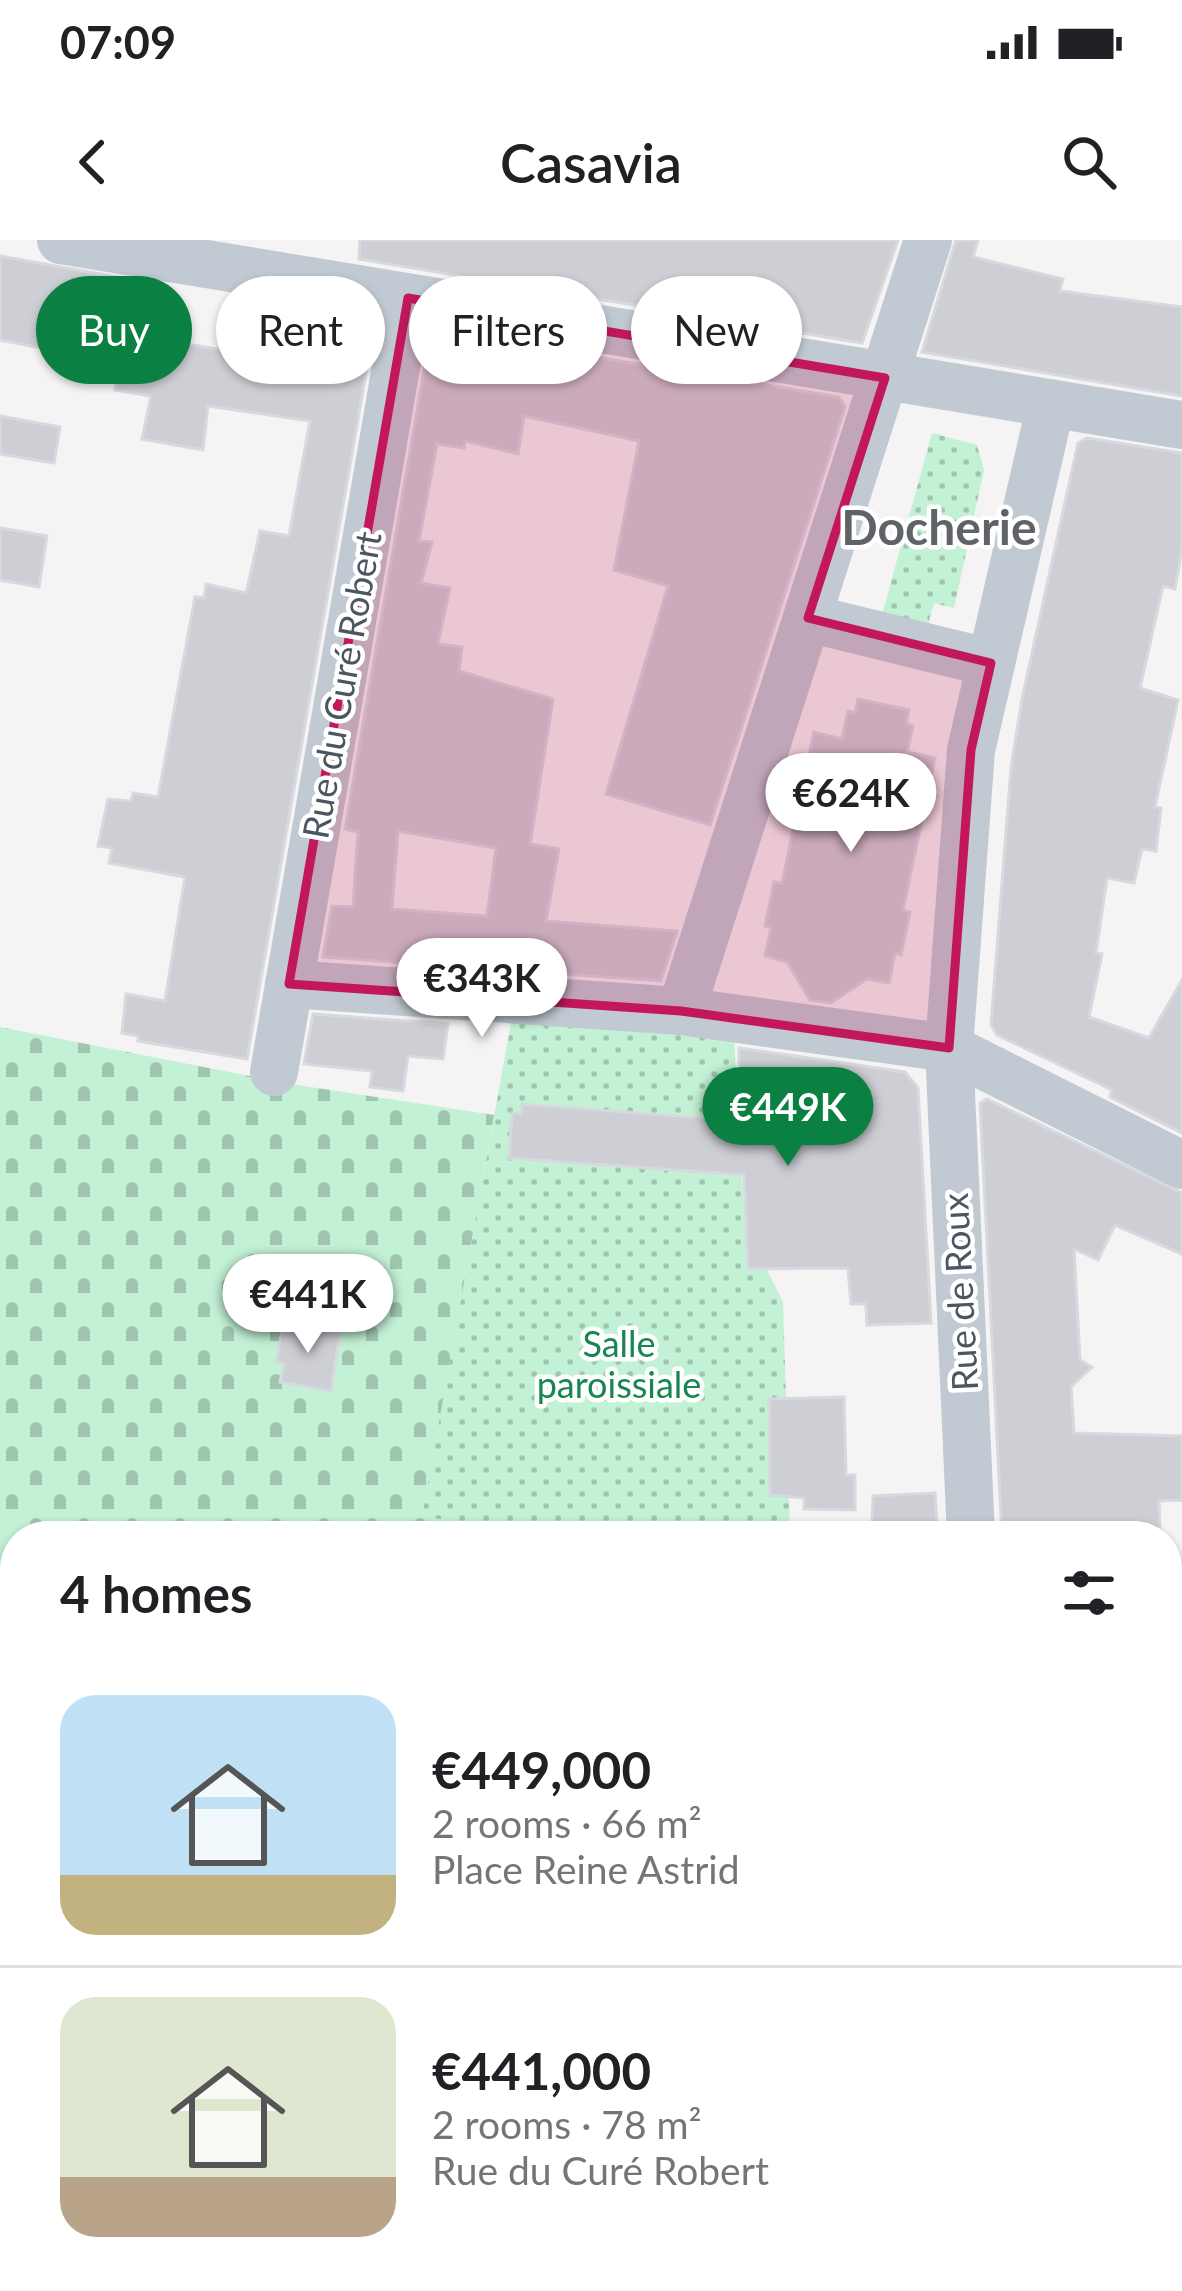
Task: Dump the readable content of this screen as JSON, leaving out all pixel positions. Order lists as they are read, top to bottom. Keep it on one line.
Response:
{"streets":{"street":["Rue du Curé Robert","Rue de Roux"]},"districts":["Docherie"],"parks":["Salle paroissiale"],"page":{"status":"07:09","header":"Casavia","chip":["Buy","Rent","Filters","New"],"price":["€624K","€343K","€449K","€441K"],"heading":"4 homes","list":[{"name":"€449,000","note":"2 rooms · 66 m² · Place Reine Astrid"},{"name":"€441,000","note":"2 rooms · 78 m² · Rue du Curé Robert"}]}}
